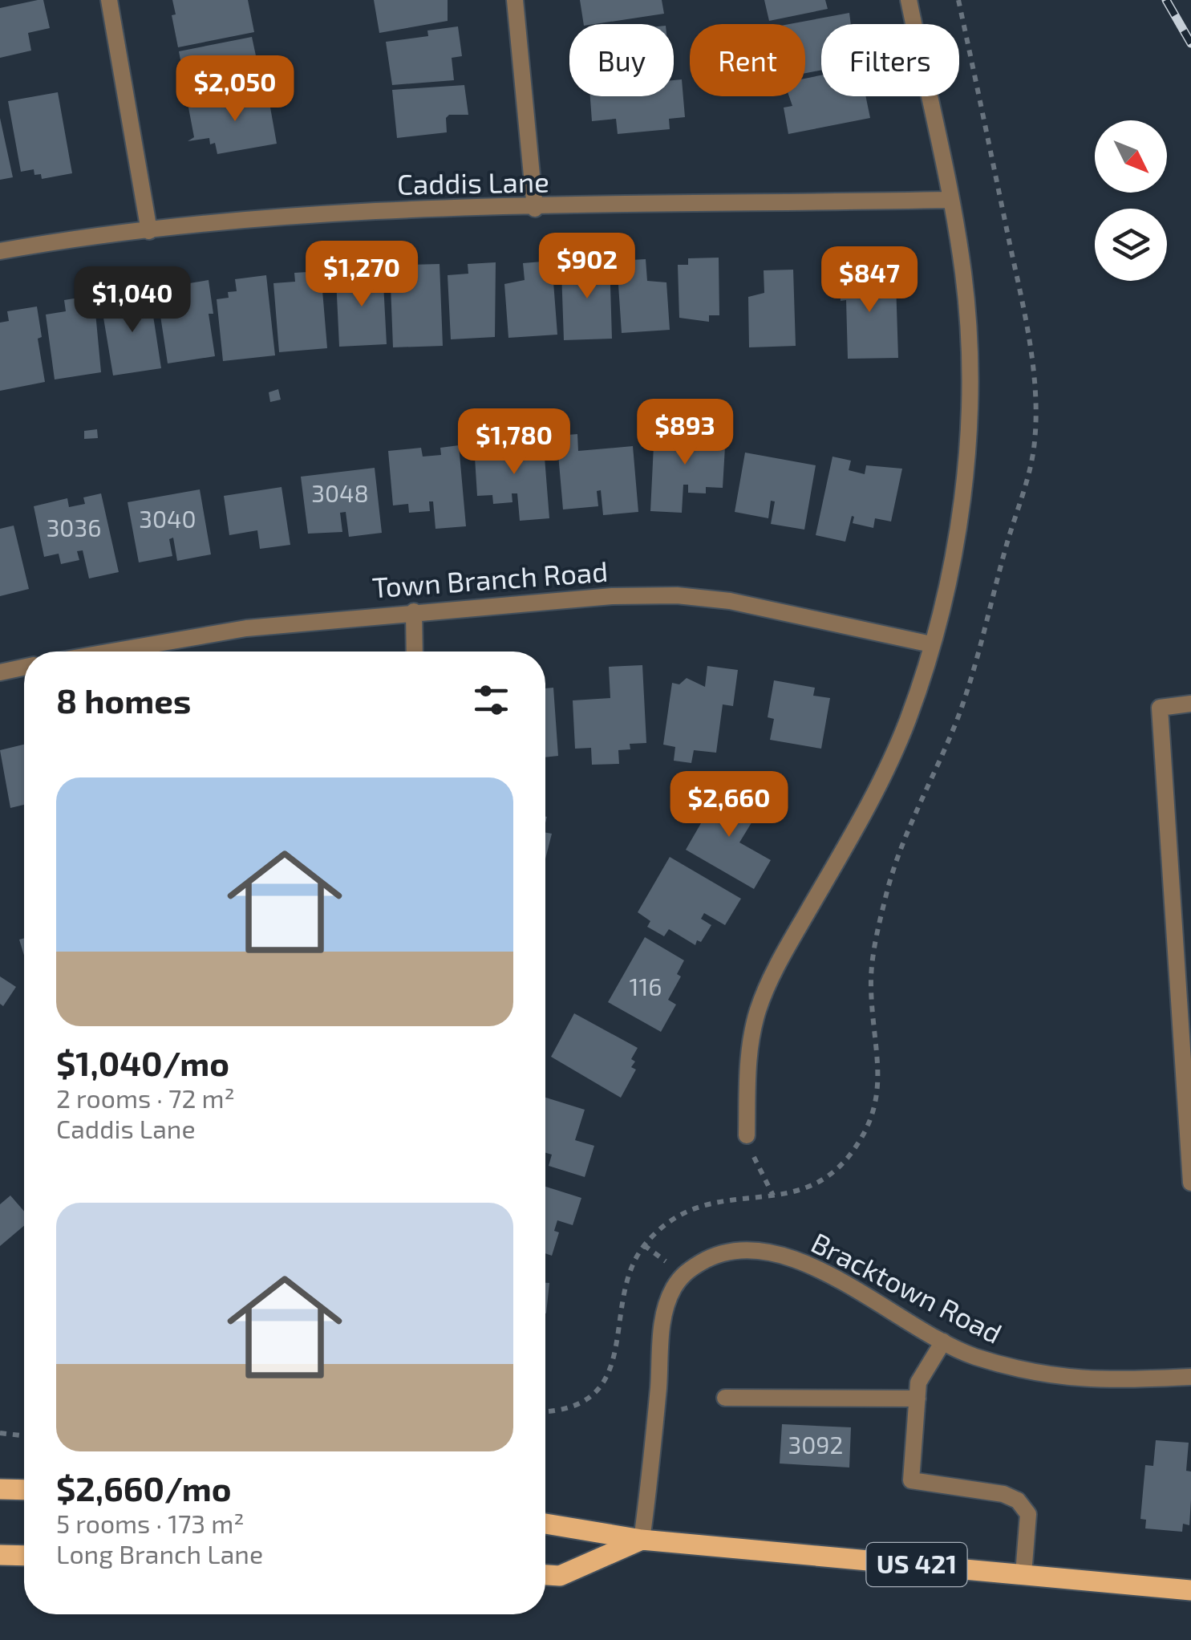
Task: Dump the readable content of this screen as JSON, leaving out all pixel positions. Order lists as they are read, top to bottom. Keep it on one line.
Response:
{"streets":{"main road":["US 421"],"street":["Caddis Lane","Town Branch Road","Bracktown Road"]},"crossings":[["Bracktown Road","US 421"]],"house_numbers":["3048","3040","3036","116","3092"],"north":"bottom right","page":{"chip":["Buy","Rent","Filters"],"price":["$2,050","$902","$1,270","$847","$1,040","$893","$1,780","$2,660"],"heading":"8 homes","list":[{"name":"$1,040/mo","note":"2 rooms · 72 m² · Caddis Lane"},{"name":"$2,660/mo","note":"5 rooms · 173 m² · Long Branch Lane"}]}}
